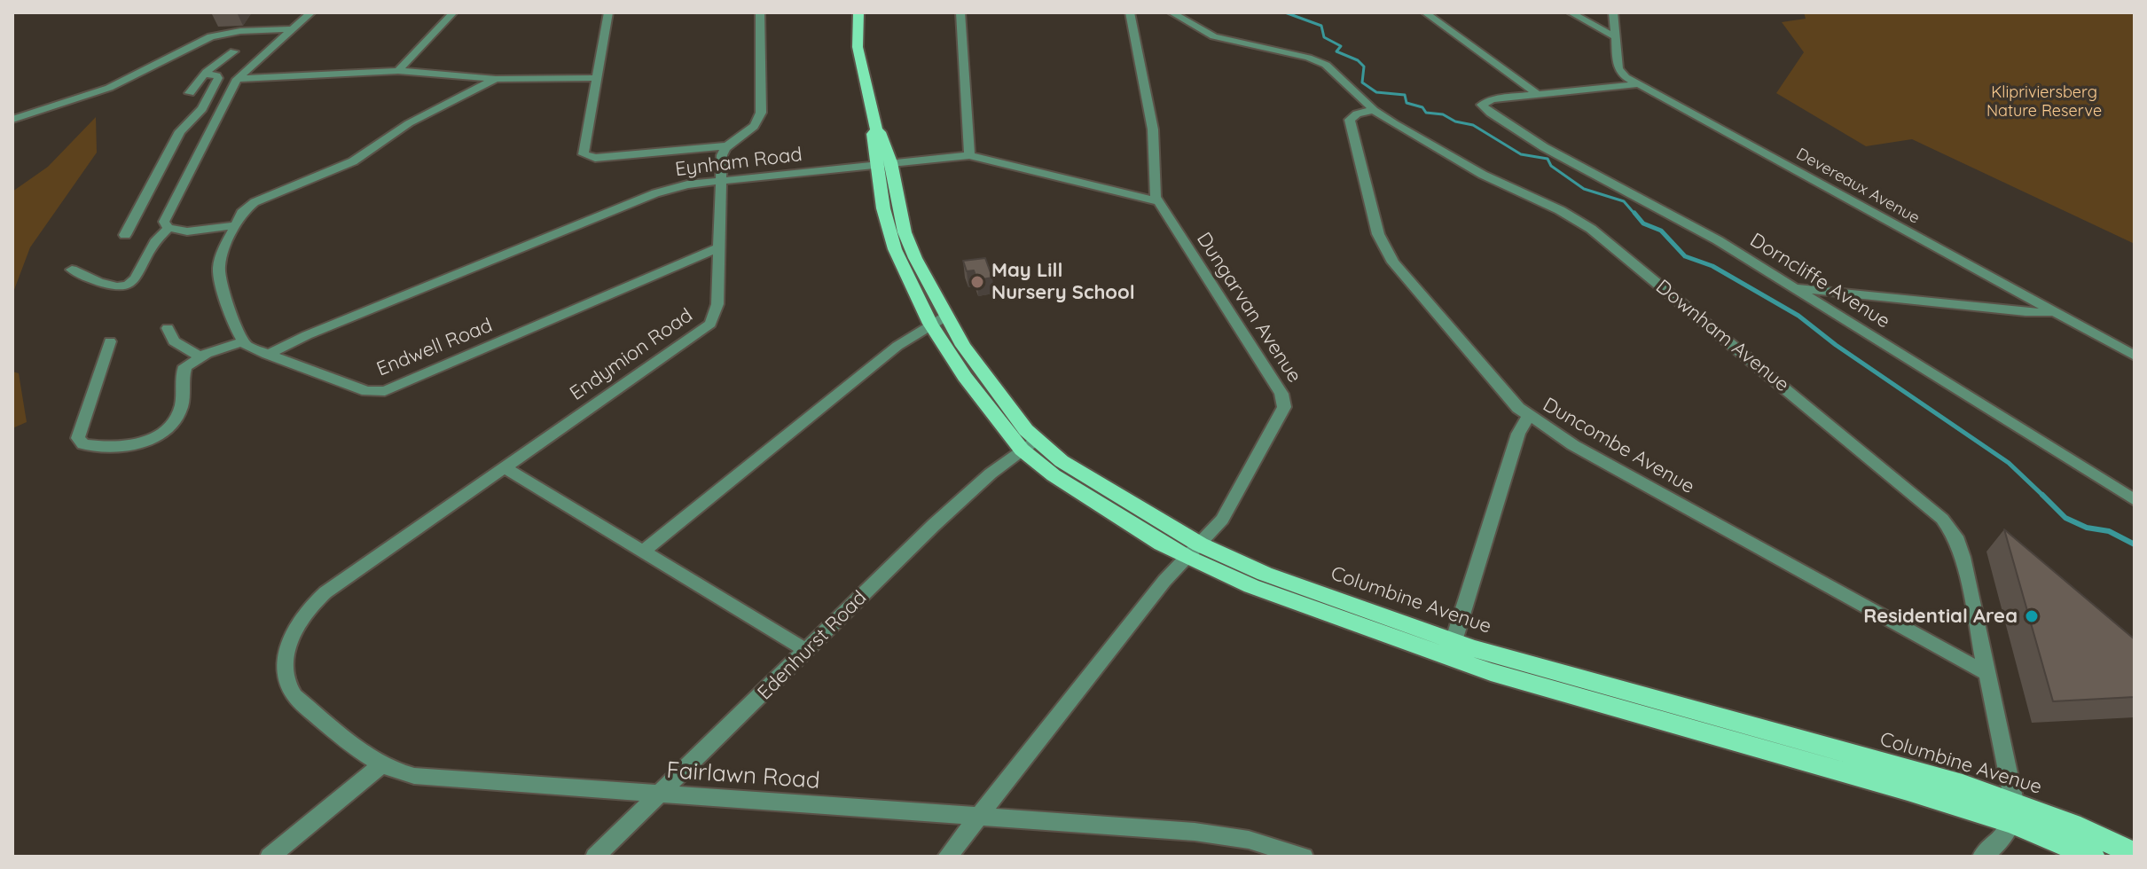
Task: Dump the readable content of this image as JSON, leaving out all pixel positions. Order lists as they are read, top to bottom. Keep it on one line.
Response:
{"streets":{"main road":["Columbine Avenue"],"street":["Eynham Road","Devereaux Avenue","Dorncliffe Avenue","Dungarvan Avenue","Downham Avenue","Endwell Road","Endymion Road","Duncombe Avenue","Edenhurst Road","Fairlawn Road"]},"crossings":[["Eynham Road","Dungarvan Avenue"],["Eynham Road","Endwell Road"],["Eynham Road","Endymion Road"],["Eynham Road","Columbine Avenue"],["Dungarvan Avenue","Columbine Avenue"],["Downham Avenue","Duncombe Avenue"],["Downham Avenue","Columbine Avenue"],["Endwell Road","Endymion Road"],["Endymion Road","Fairlawn Road"],["Columbine Avenue","Edenhurst Road"],["Edenhurst Road","Fairlawn Road"]],"parks":["Klipriviersberg Nature Reserve"],"places":["May Lill Nursery School","Residential Area"]}
